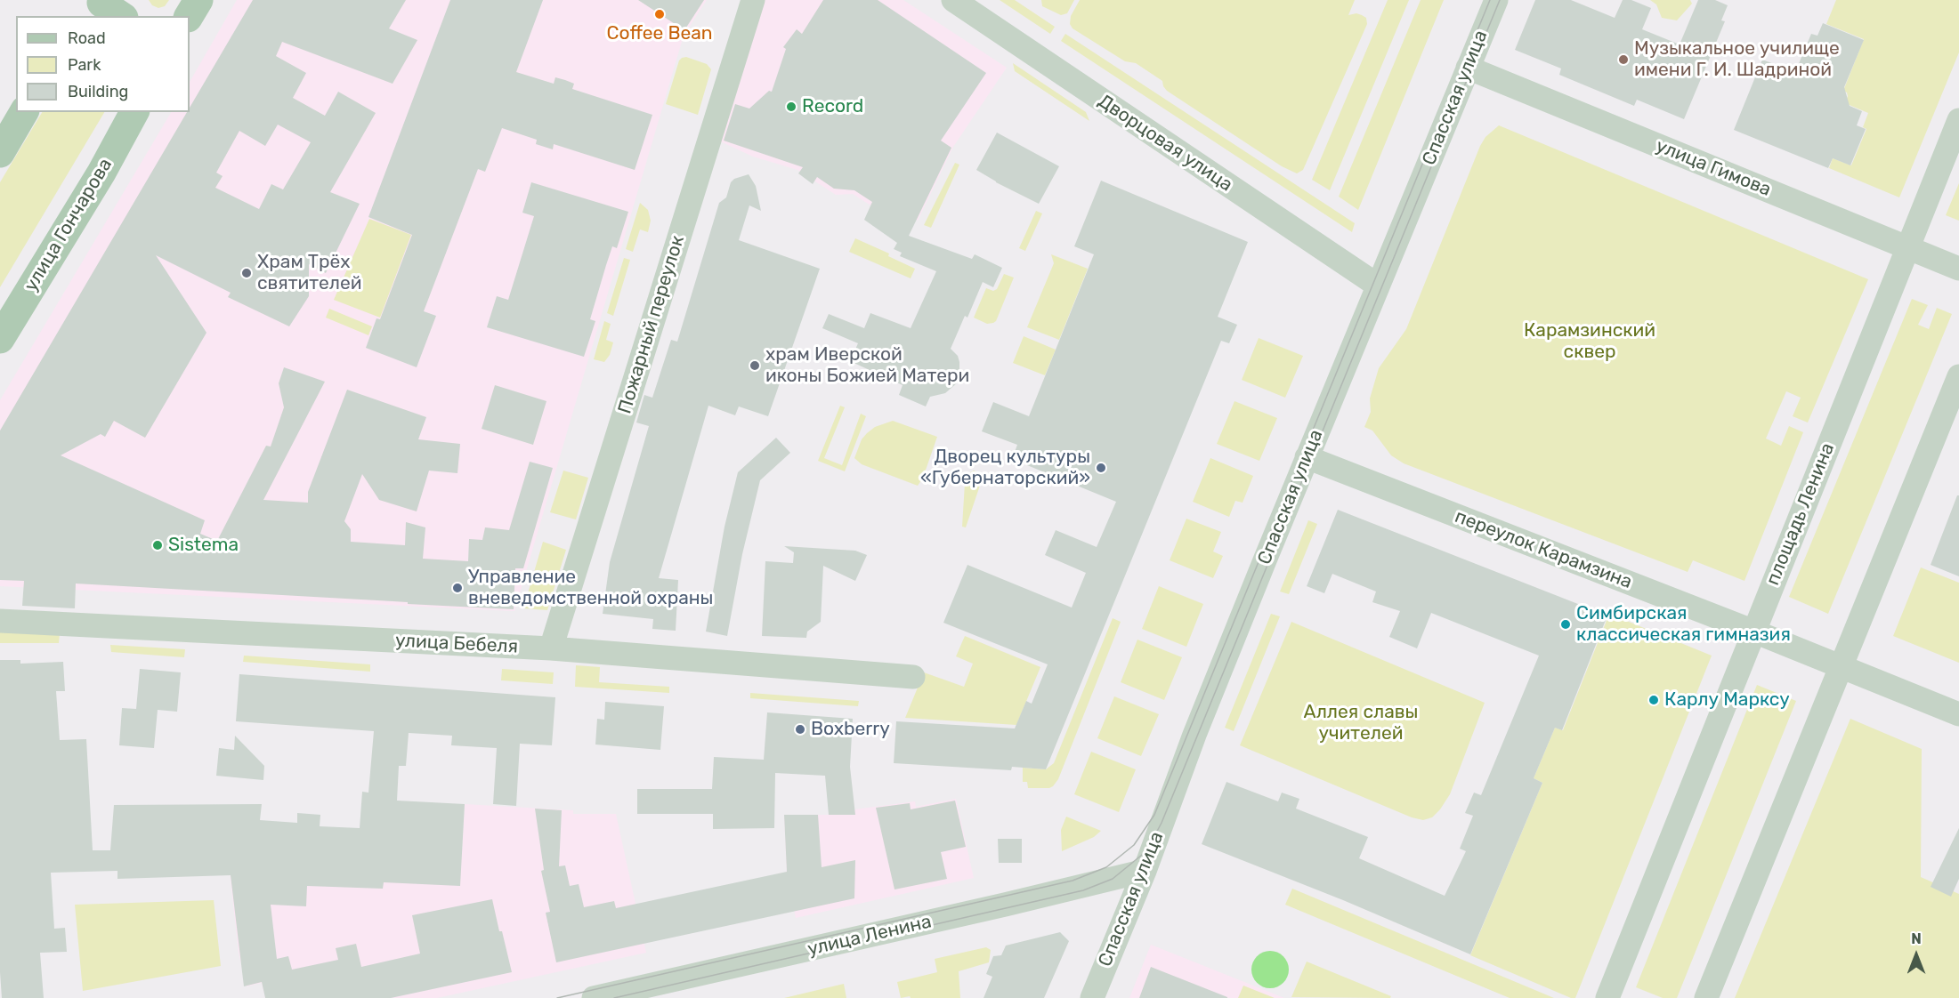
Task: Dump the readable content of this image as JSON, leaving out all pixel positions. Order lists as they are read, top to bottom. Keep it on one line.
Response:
{"streets":{"main road":["улица Гончарова"],"street":["Спасская улица","Дворцовая улица","улица Гимова","Пожарный переулок","площадь Ленина","переулок Карамзина","улица Бебеля","улица Ленина"]},"crossings":[["Спасская улица","Дворцовая улица"],["Спасская улица","улица Гимова"],["Спасская улица","переулок Карамзина"],["Спасская улица","улица Ленина"],["улица Гимова","площадь Ленина"],["Пожарный переулок","улица Бебеля"],["площадь Ленина","переулок Карамзина"]],"parks":["Карамзинский сквер","Аллея славы учителей"],"places":["Coffee Bean","Музыкальное училище имени Г. И. Шадриной","Record","Храм Трёх святителей","храм Иверской иконы Божией Матери","Дворец культуры «Губернаторский»","Sistema","Управление вневедомственной охраны","Симбирская классическая гимназия","Карлу Марксу","Boxberry"],"legend":["Road","Park","Building"],"north":"top"}
